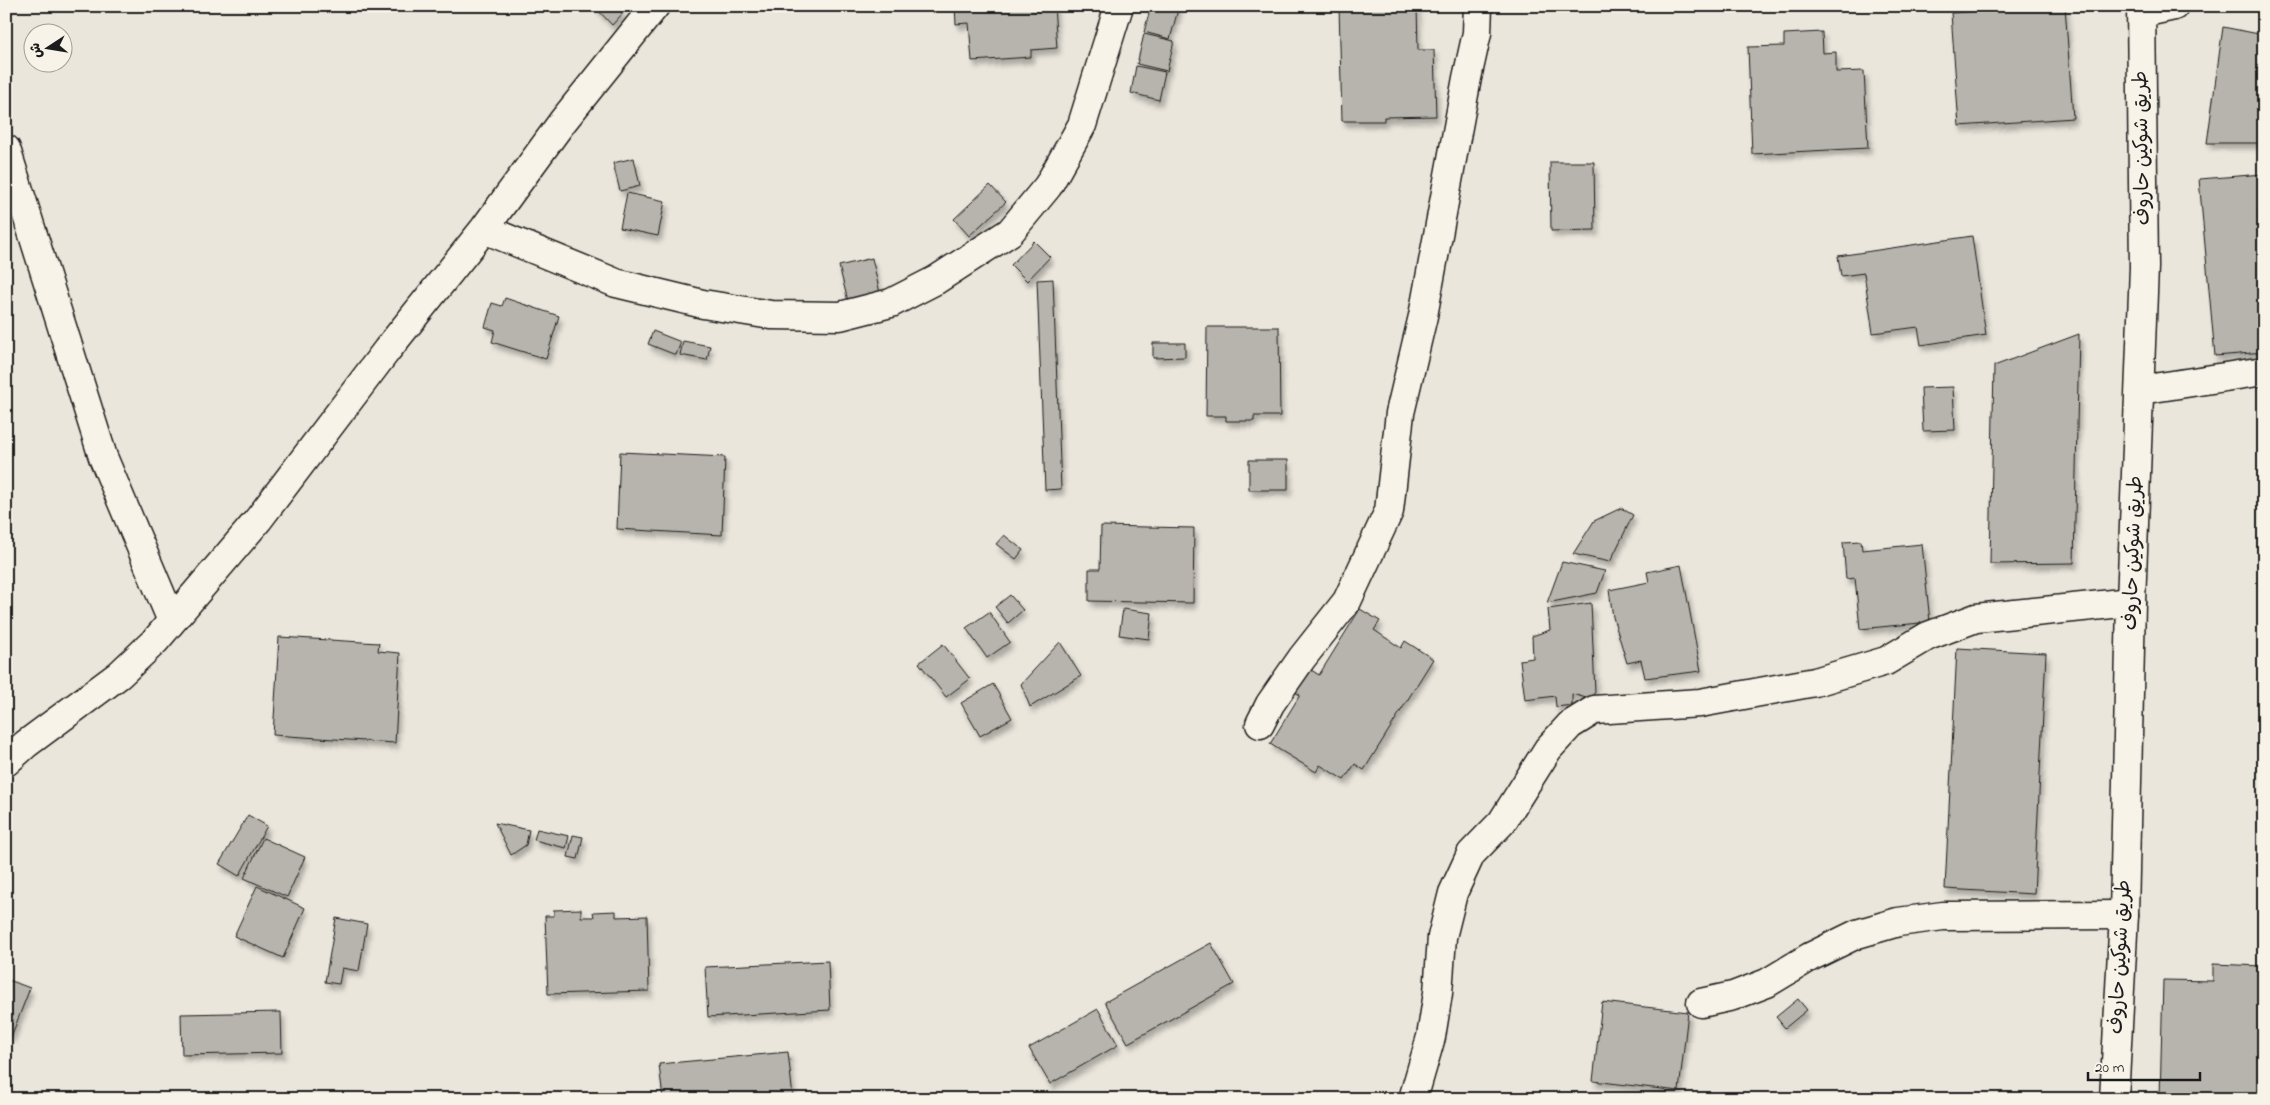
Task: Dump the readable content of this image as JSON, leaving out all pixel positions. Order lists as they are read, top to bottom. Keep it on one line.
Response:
{"streets":{"street":["طريق شوكين حاروف"]},"scale_bar":"20 m","north":"left"}
